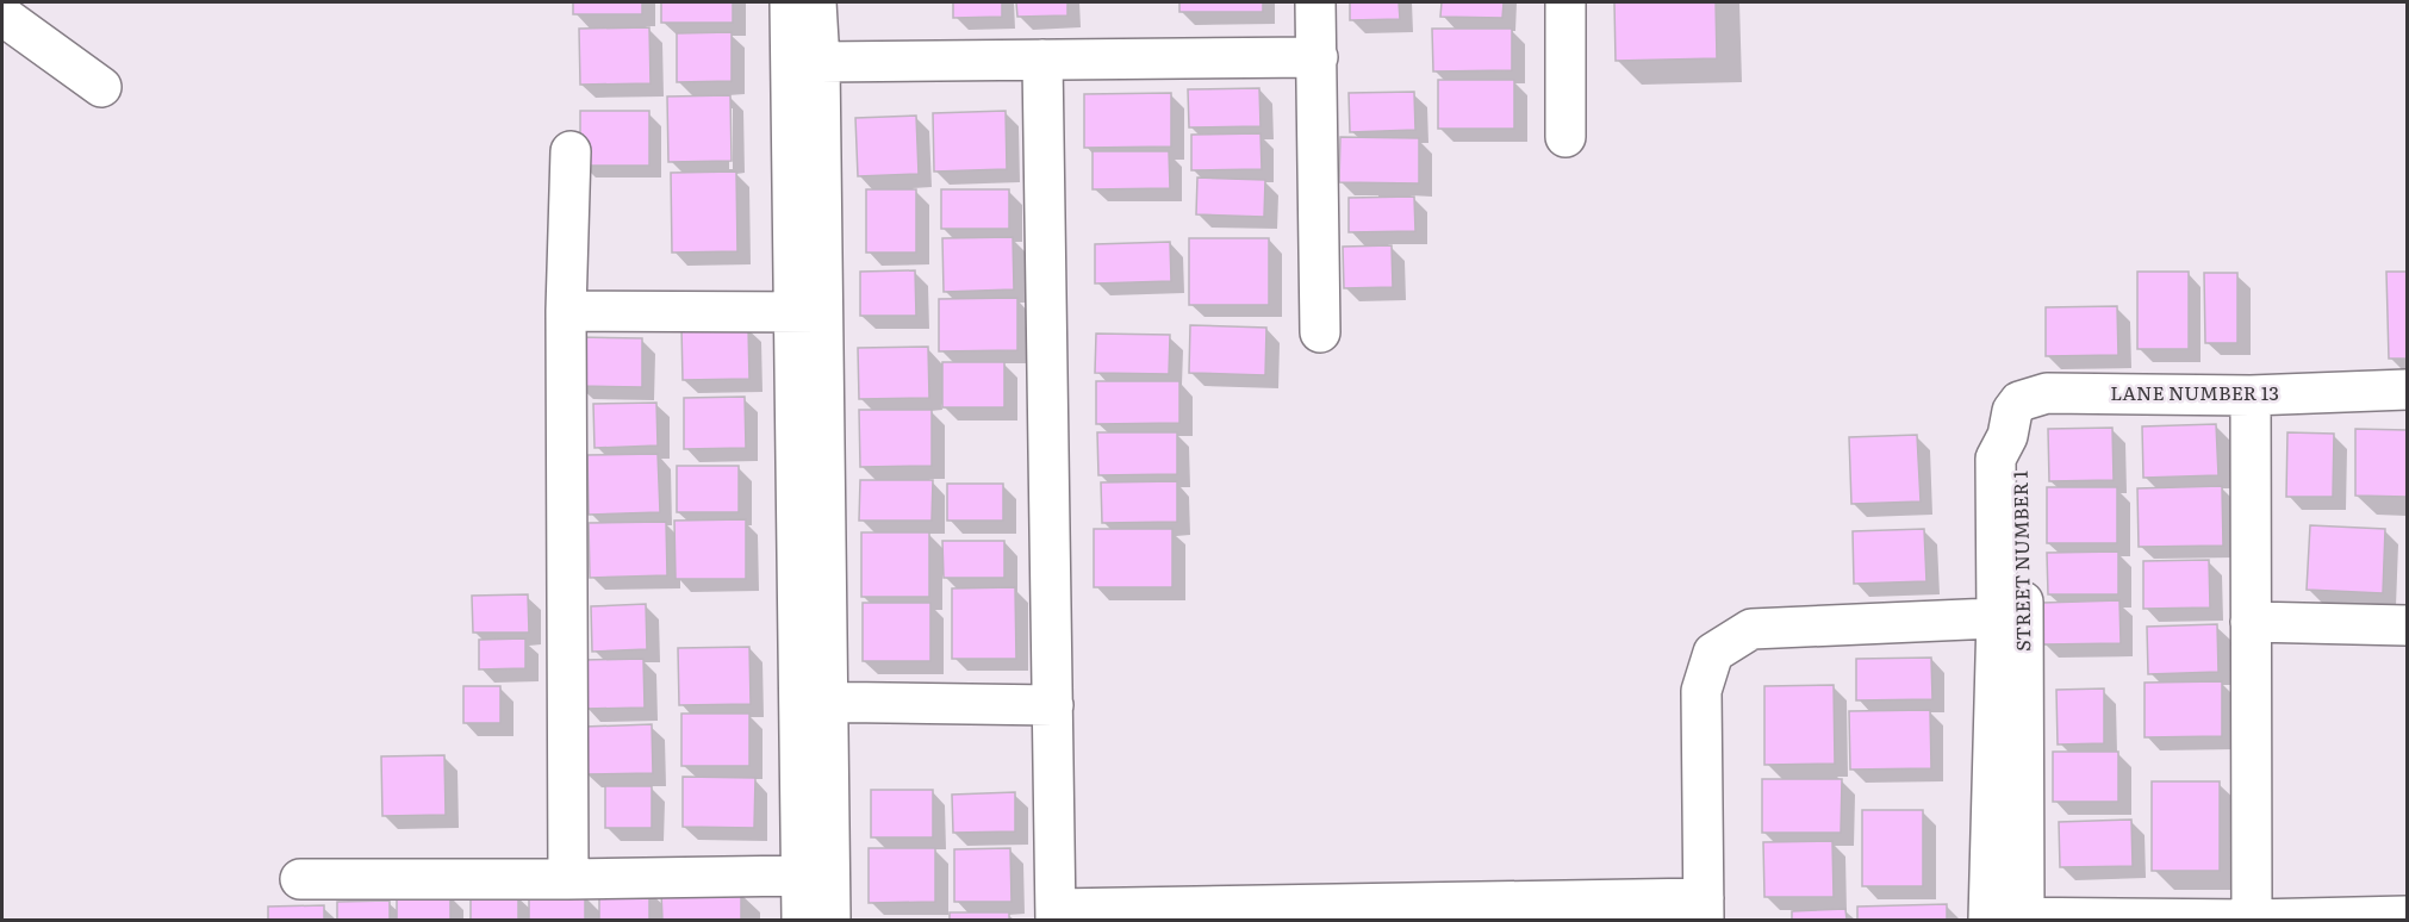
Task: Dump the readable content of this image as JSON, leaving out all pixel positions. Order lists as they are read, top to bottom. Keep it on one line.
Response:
{"streets":{"street":["LANE NUMBER 13","STREET NUMBER 1"]},"crossings":[["LANE NUMBER 13","STREET NUMBER 1"]]}
